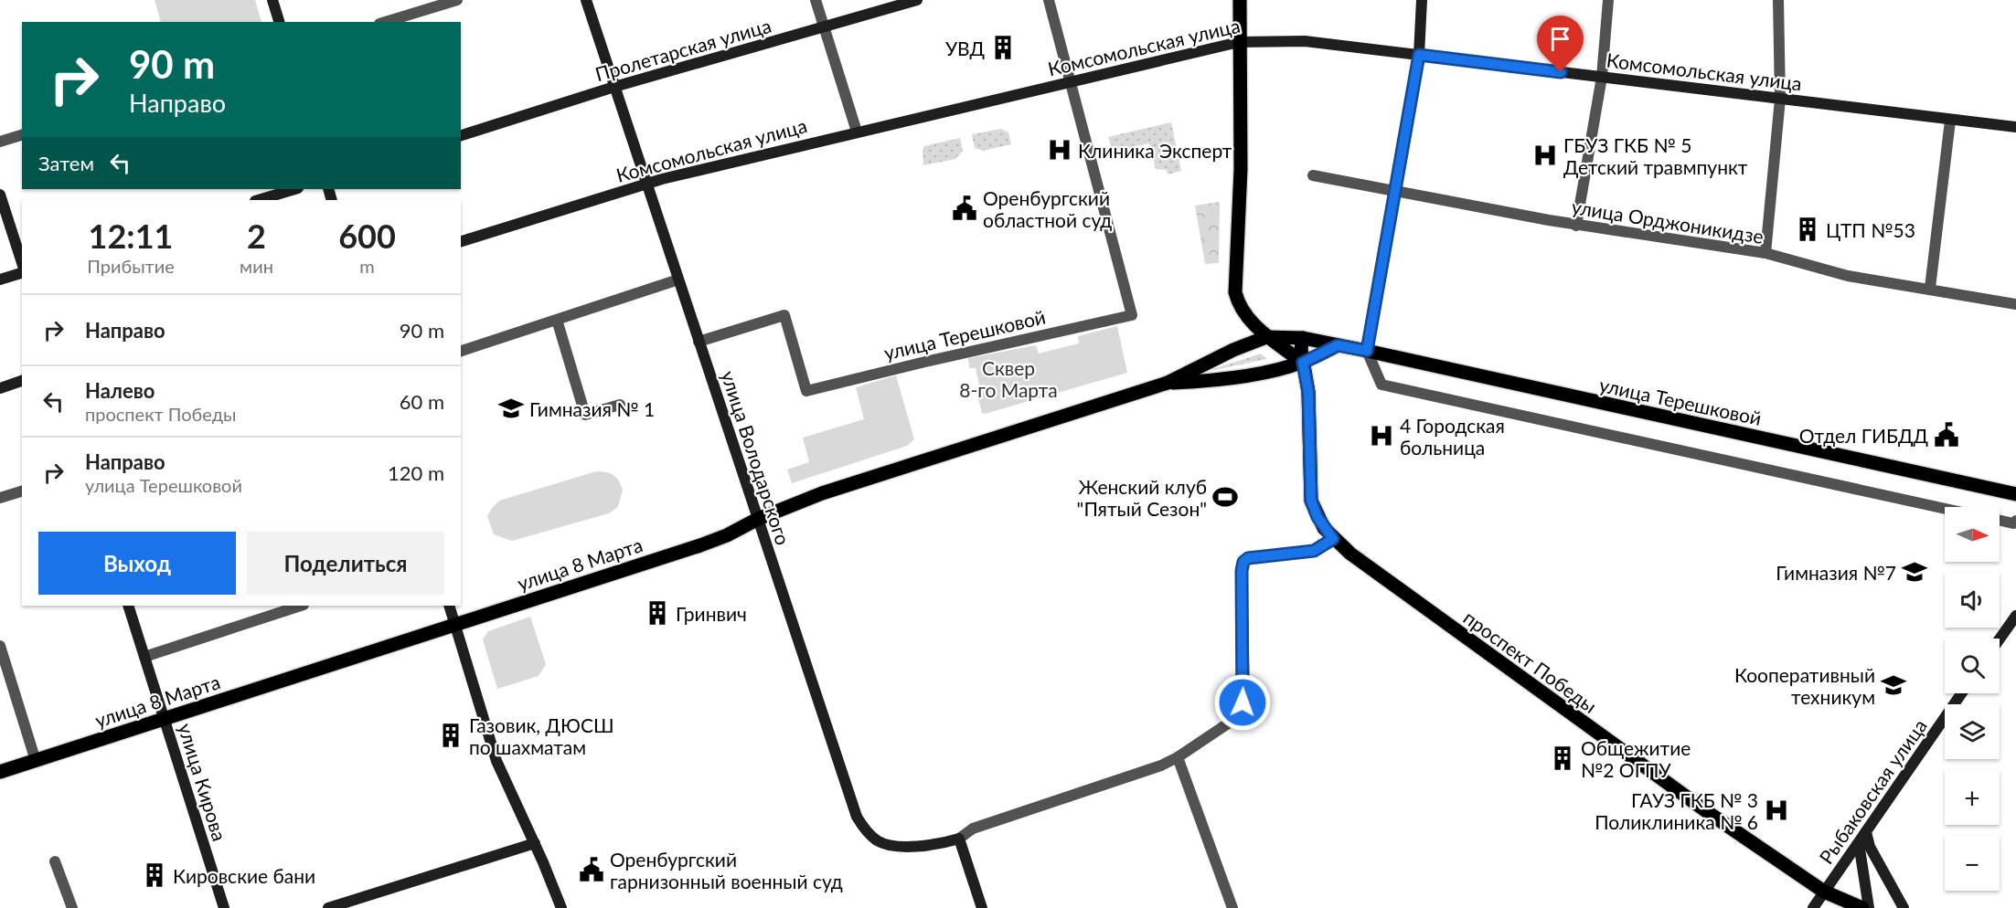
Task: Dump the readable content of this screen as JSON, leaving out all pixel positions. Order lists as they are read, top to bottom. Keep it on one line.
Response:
{"streets":{"main road":["Комсомольская улица","Пролетарская улица","улица Терешковой","улица Володарского","улица 8 Марта","проспект Победы","улица Кирова","Рыбаковская улица"],"street":["улица Орджоникидзе"]},"crossings":[["Комсомольская улица","улица Терешковой"],["Комсомольская улица","улица Володарского"],["Пролетарская улица","улица Володарского"],["улица Терешковой","улица Володарского"],["улица Терешковой","улица 8 Марта"],["улица Терешковой","проспект Победы"],["улица Володарского","улица 8 Марта"],["улица 8 Марта","проспект Победы"],["улица 8 Марта","улица Кирова"],["проспект Победы","Рыбаковская улица"]],"parks":["Сквер 8-го Марта"],"places":{"building":["УВД","ЦТП №53","Гринвич","Газовик, ДЮСШ по шахматам","Общежитие №2 ОГПУ","Кировские бани"],"hospital":["Клиника Эксперт","ГБУЗ ГКБ № 5 Детский травмпункт","4 Городская больница","ГАУЗ ГКБ № 3 Поликлиника № 6"],"public building":["Оренбургский областной суд","Отдел ГИБДД","Оренбургский гарнизонный военный суд"],"school or university":["Гимназия № 1","Гимназия №7","Кооперативный техникум"],"sports":["Женский клуб \"Пятый Сезон\""]},"north":"right","page":{"turn":["90 m","Направо"],"then":"Затем","eta":["12:11","Прибытие","2","мин","600","m"],"list":[{"name":"Направо","value":"90 m"},{"name":"Налево","note":"проспект Победы","value":"60 m"},{"name":"Направо","note":"улица Терешковой","value":"120 m"}],"map_buttons":["+","−"],"buttons":["Выход","Поделиться"]}}
